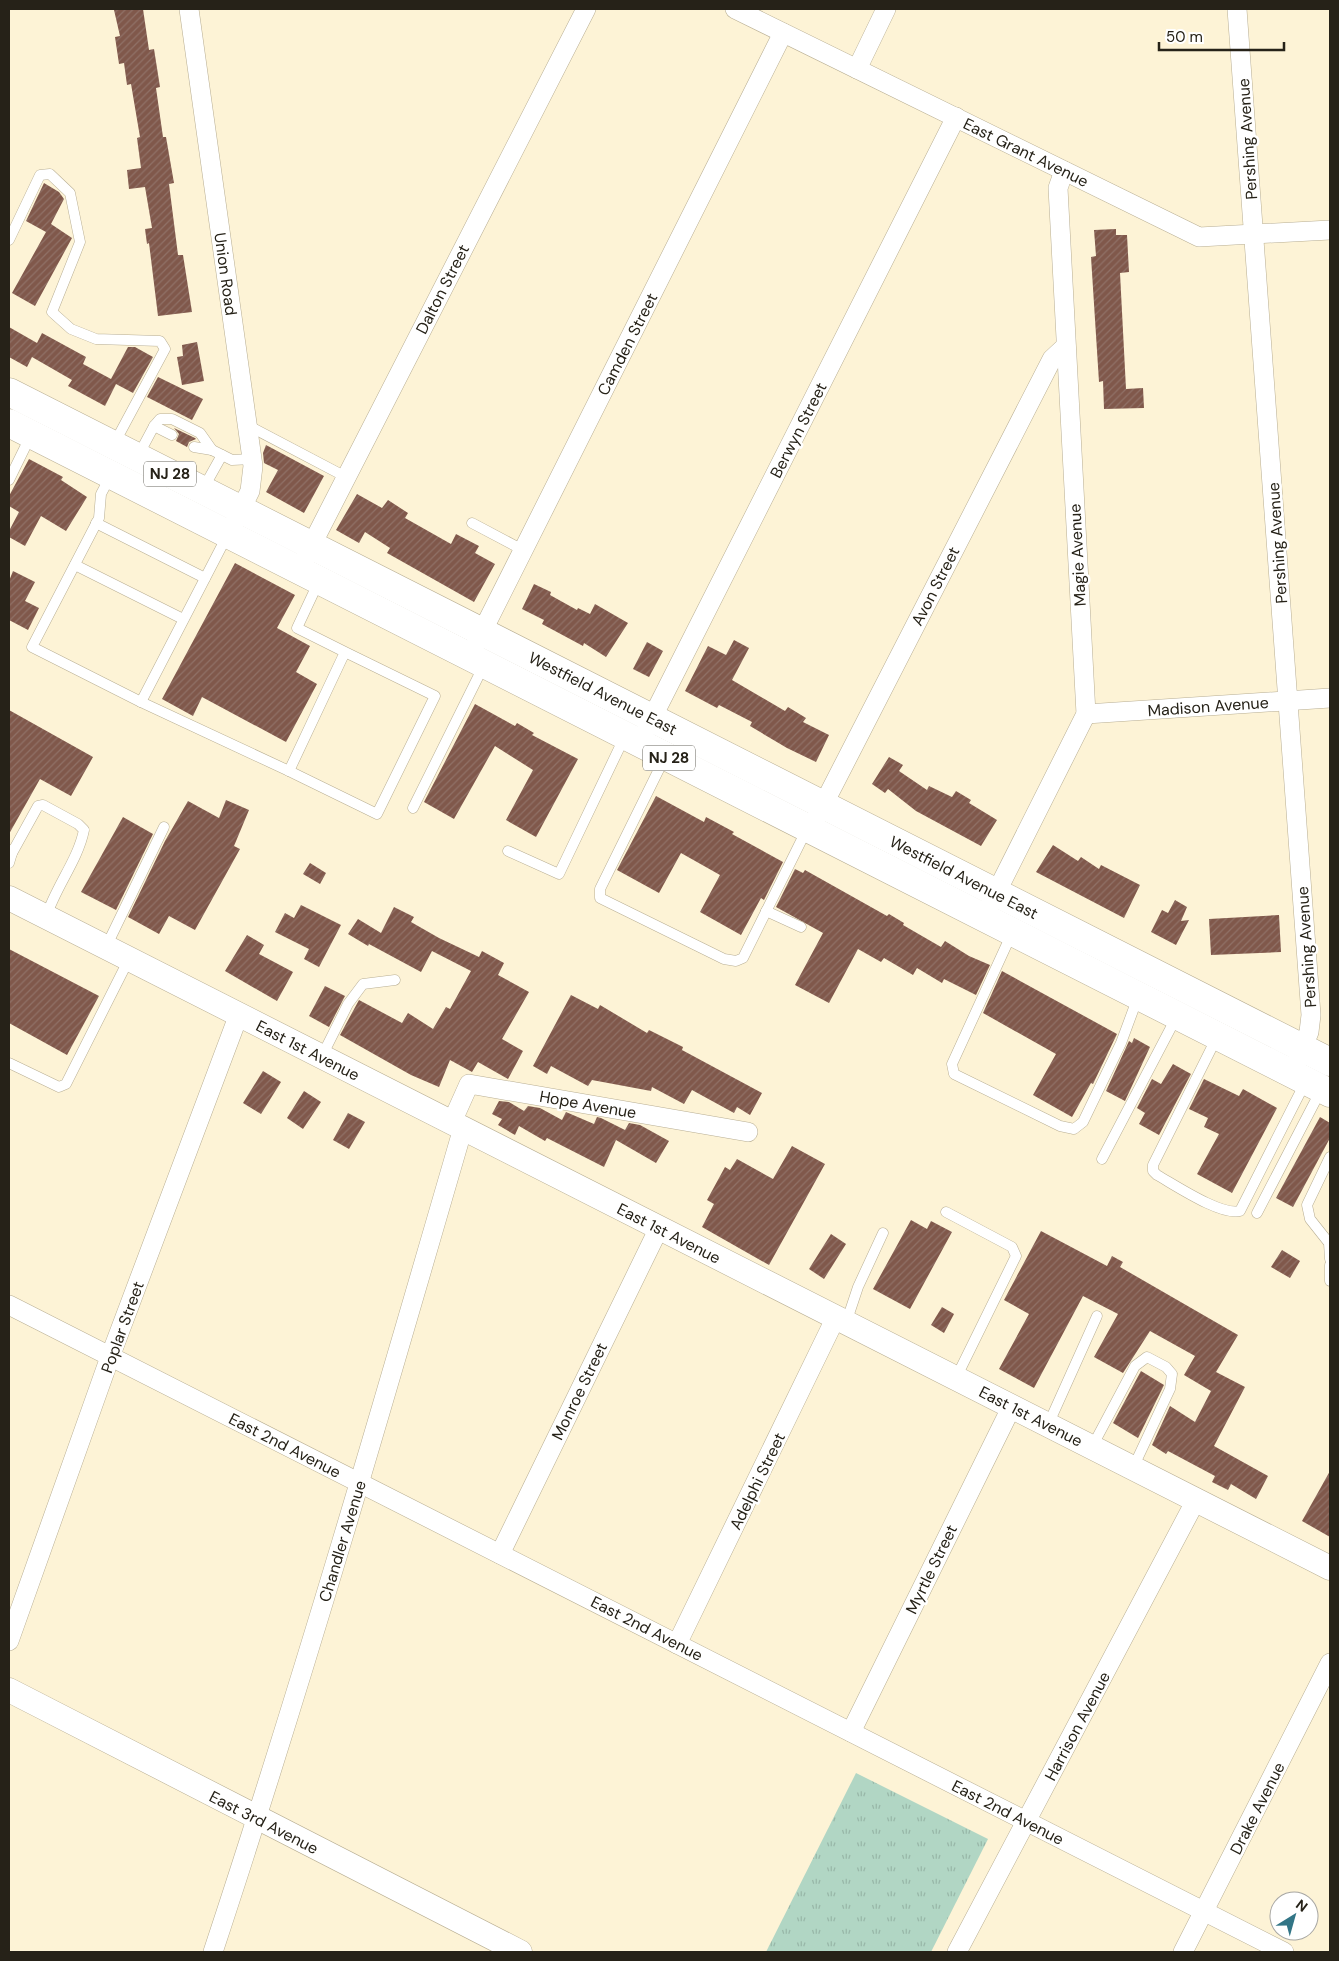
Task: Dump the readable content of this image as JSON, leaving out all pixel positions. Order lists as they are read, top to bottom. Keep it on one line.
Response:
{"streets":{"main road":["NJ 28","Westfield Avenue East"],"street":["Pershing Avenue","East Grant Avenue","Union Road","Dalton Street","Camden Street","Berwyn Street","Magie Avenue","Avon Street","Madison Avenue","East 1st Avenue","Hope Avenue","Poplar Street","Monroe Street","East 2nd Avenue","Adelphi Street","Chandler Avenue","Myrtle Street","Harrison Avenue","Drake Avenue","East 3rd Avenue"]},"crossings":[["Pershing Avenue","East Grant Avenue"],["Pershing Avenue","Westfield Avenue East"],["Pershing Avenue","Madison Avenue"],["East Grant Avenue","Camden Street"],["East Grant Avenue","Berwyn Street"],["East Grant Avenue","Magie Avenue"],["Union Road","Westfield Avenue East"],["Dalton Street","Westfield Avenue East"],["Camden Street","Westfield Avenue East"],["Berwyn Street","Westfield Avenue East"],["Magie Avenue","Avon Street"],["Magie Avenue","Westfield Avenue East"],["Magie Avenue","Madison Avenue"],["Avon Street","Westfield Avenue East"],["East 1st Avenue","Hope Avenue"],["East 1st Avenue","Poplar Street"],["East 1st Avenue","Monroe Street"],["East 1st Avenue","Adelphi Street"],["East 1st Avenue","Chandler Avenue"],["East 1st Avenue","Myrtle Street"],["East 1st Avenue","Harrison Avenue"],["Hope Avenue","Chandler Avenue"],["Poplar Street","East 2nd Avenue"],["Monroe Street","East 2nd Avenue"],["East 2nd Avenue","Adelphi Street"],["East 2nd Avenue","Chandler Avenue"],["East 2nd Avenue","Myrtle Street"],["East 2nd Avenue","Harrison Avenue"],["East 2nd Avenue","Drake Avenue"],["Chandler Avenue","East 3rd Avenue"]],"scale_bar":"50 m","north":"top right"}
